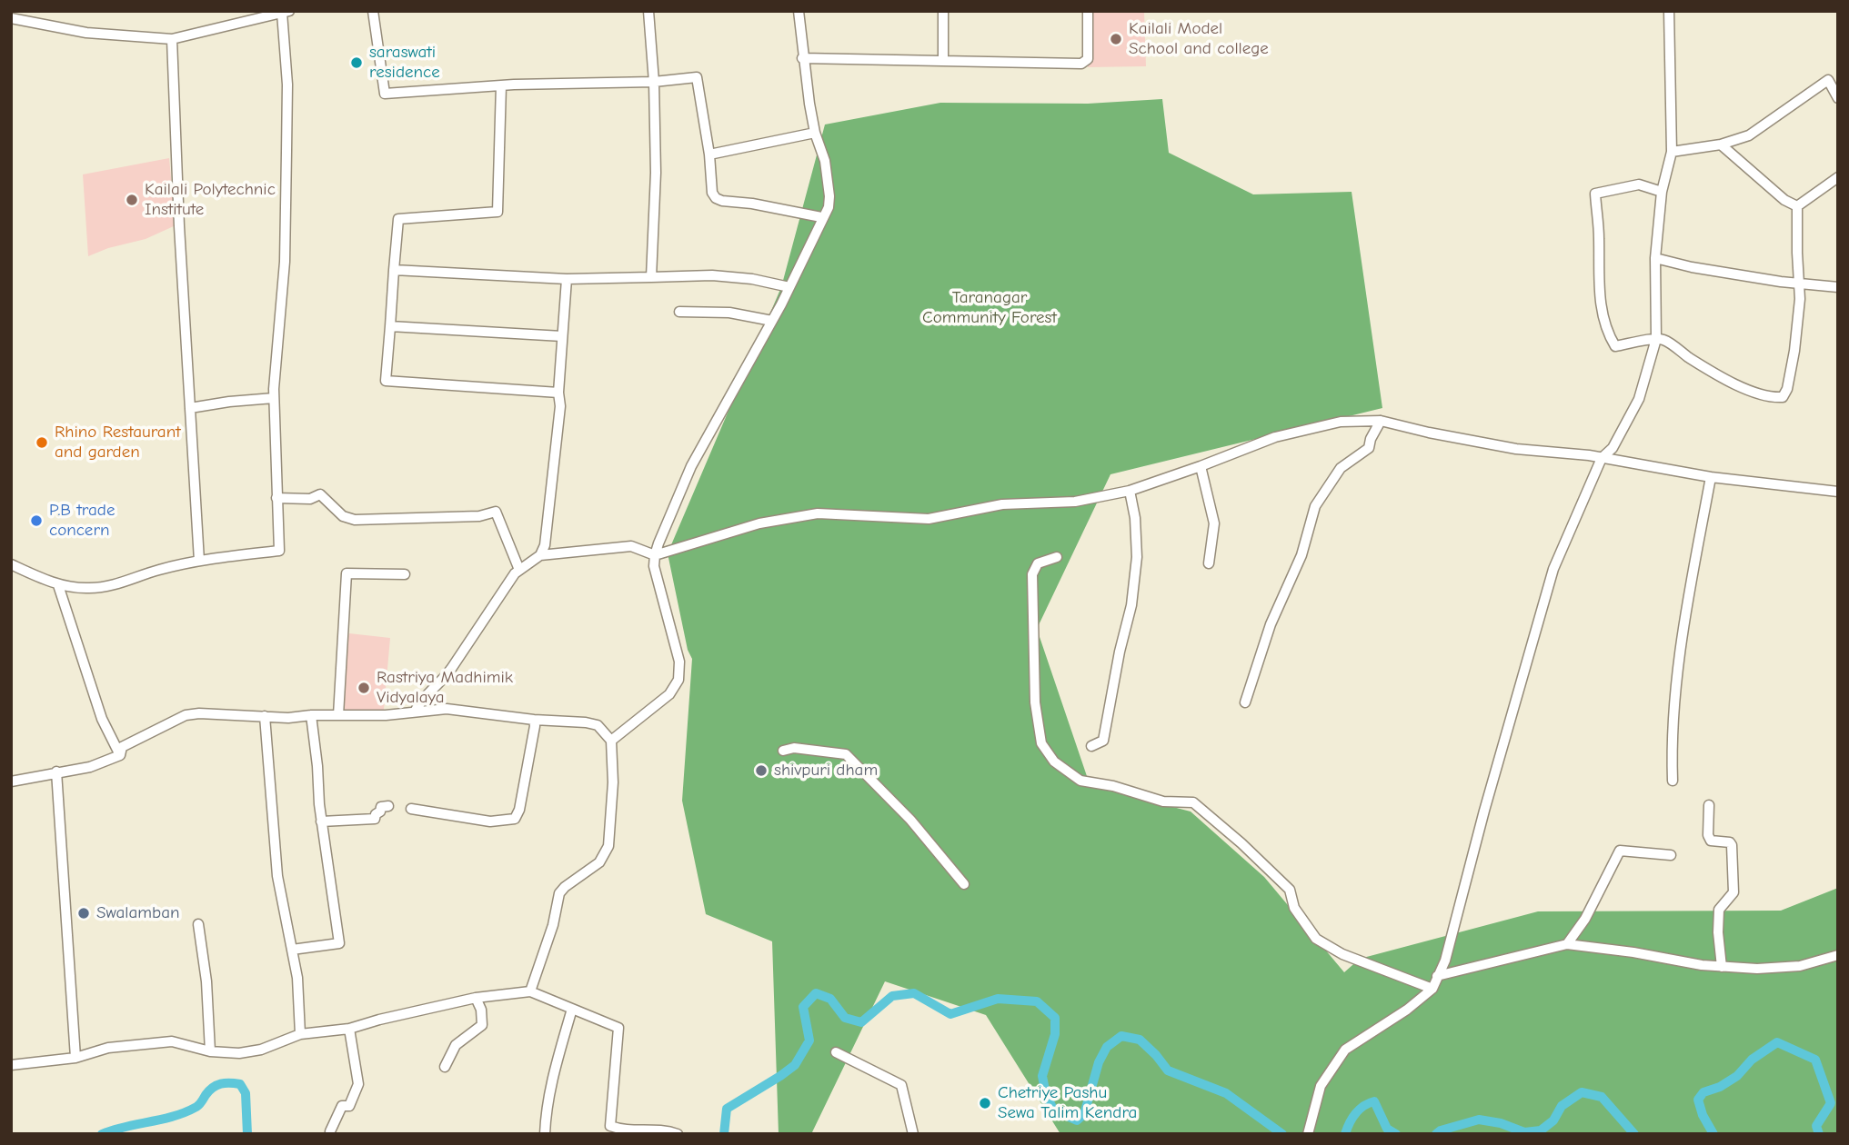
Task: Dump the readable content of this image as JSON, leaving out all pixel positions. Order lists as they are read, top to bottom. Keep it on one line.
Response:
{"parks":["Taranagar Community Forest"],"places":["Kailali Model School and college","saraswati residence","Kailali Polytechnic Institute","Rhino Restaurant and garden","P.B trade concern","Rastriya Madhimik Vidyalaya","shivpuri dham","Swalamban","Chetriye Pashu Sewa Talim Kendra"]}
